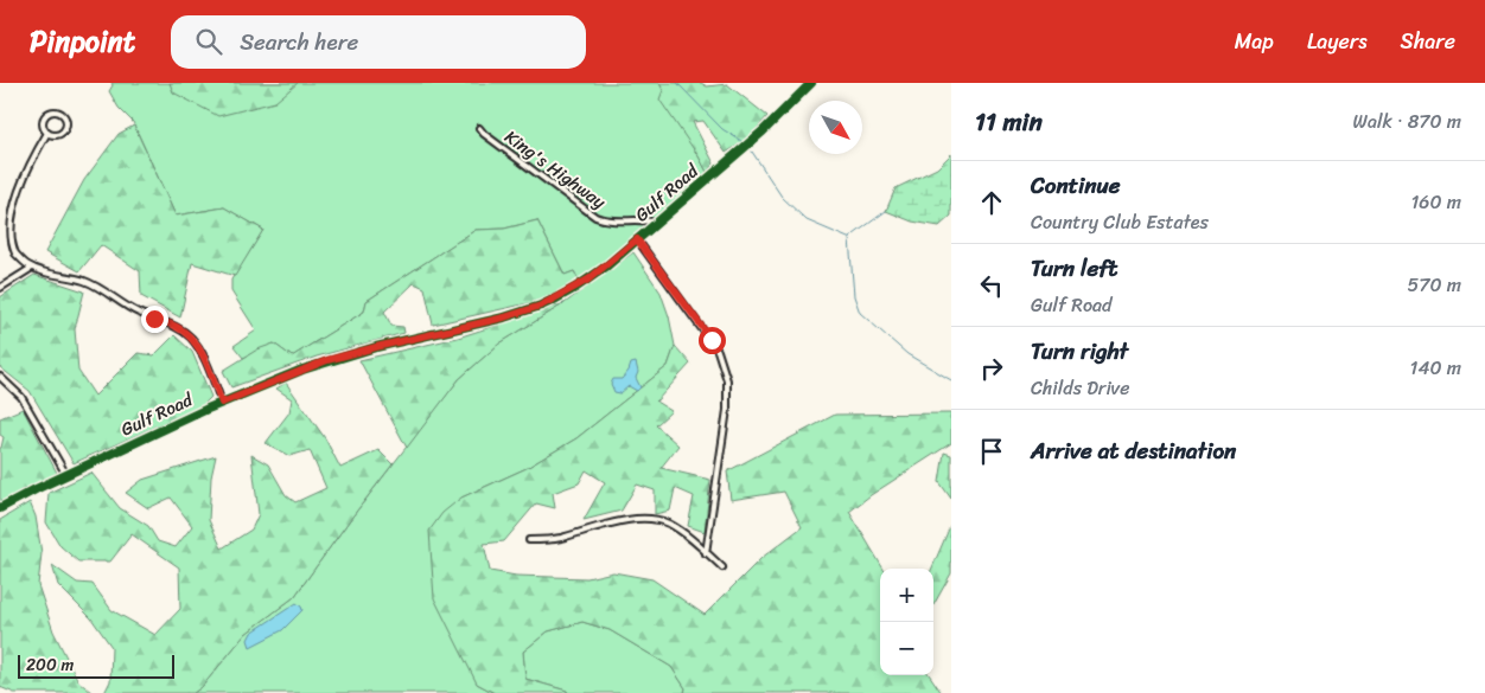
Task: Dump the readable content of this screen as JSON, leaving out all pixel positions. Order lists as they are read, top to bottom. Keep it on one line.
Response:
{"streets":{"street":["King's Highway","Gulf Road"]},"crossings":[["King's Highway","Gulf Road"]],"scale_bar":"200 m","north":"bottom right","page":{"header":"Pinpoint","search":"Search here","nav":["Map","Layers","Share"],"heading":["11 min","Walk · 870 m"],"list":[["Continue","Country Club Estates","160 m"],["Turn left","Gulf Road","570 m"],["Turn right","Childs Drive","140 m"],"Arrive at destination"],"map_buttons":["+","−"],"scale":"200 m"}}
